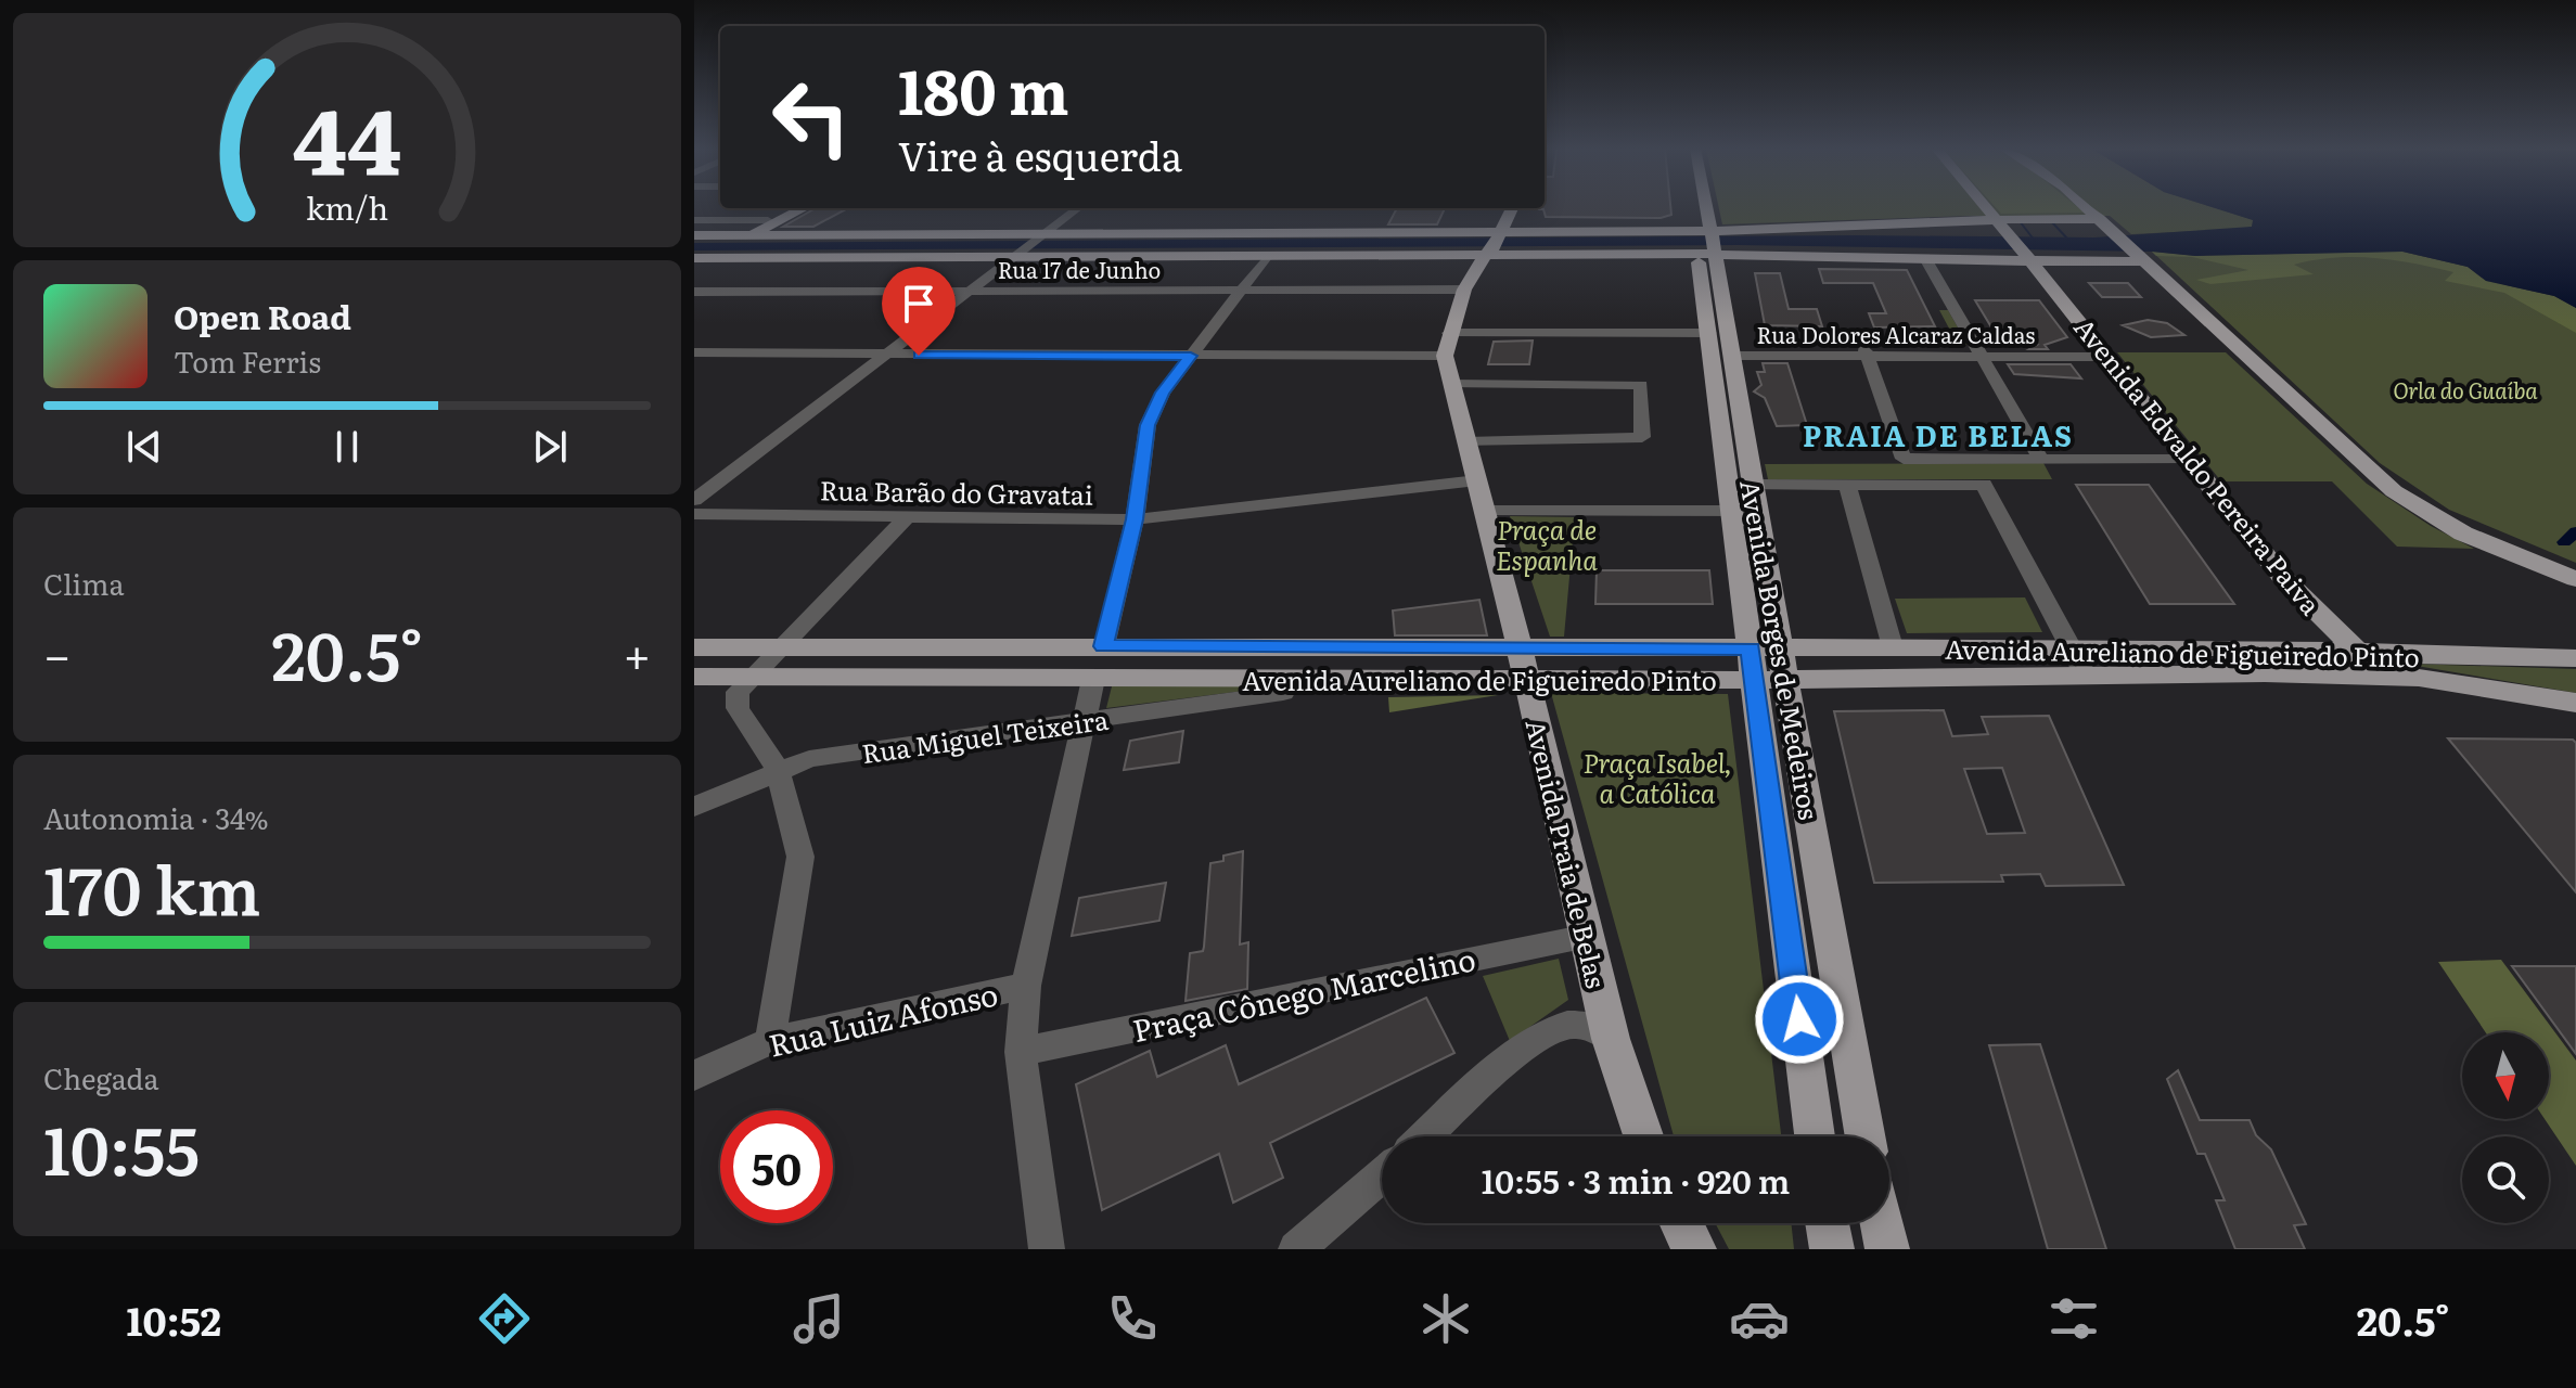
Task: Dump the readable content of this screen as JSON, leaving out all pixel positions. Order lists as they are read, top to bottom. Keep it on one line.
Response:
{"streets":{"main road":["Avenida Edvaldo Pereira Paiva","Avenida Borges de Medeiros","Avenida Aureliano de Figueiredo Pinto","Avenida Praia de Belas"],"street":["Rua 17 de Junho","Rua Dolores Alcaraz Caldas","Rua Barão do Gravatai","Rua Miguel Teixeira","Praça Cônego Marcelino","Rua Luiz Afonso"]},"crossings":[["Rua 17 de Junho","Avenida Praia de Belas"],["Rua Dolores Alcaraz Caldas","Avenida Edvaldo Pereira Paiva"],["Rua Dolores Alcaraz Caldas","Avenida Borges de Medeiros"],["Avenida Edvaldo Pereira Paiva","Avenida Aureliano de Figueiredo Pinto"],["Rua Barão do Gravatai","Avenida Praia de Belas"],["Avenida Borges de Medeiros","Avenida Aureliano de Figueiredo Pinto"],["Avenida Aureliano de Figueiredo Pinto","Avenida Praia de Belas"],["Avenida Praia de Belas","Praça Cônego Marcelino"]],"districts":["PRAIA DE BELAS"],"parks":["Orla do Guaíba","Praça de Espanha","Praça Isabel, a Católica"],"north":"bottom","page":{"turn":["180 m","Vire à esquerda"],"song":["Open Road","Tom Ferris"],"tile":["Clima",["Autonomia · 34%","170 km"],["Chegada","10:55"]],"heat":["−","20.5°","+"],"limit":"50","trip":"10:55 · 3 min · 920 m","tabs":["10:52","20.5°"],"gauge":["44","km/h"]}}
